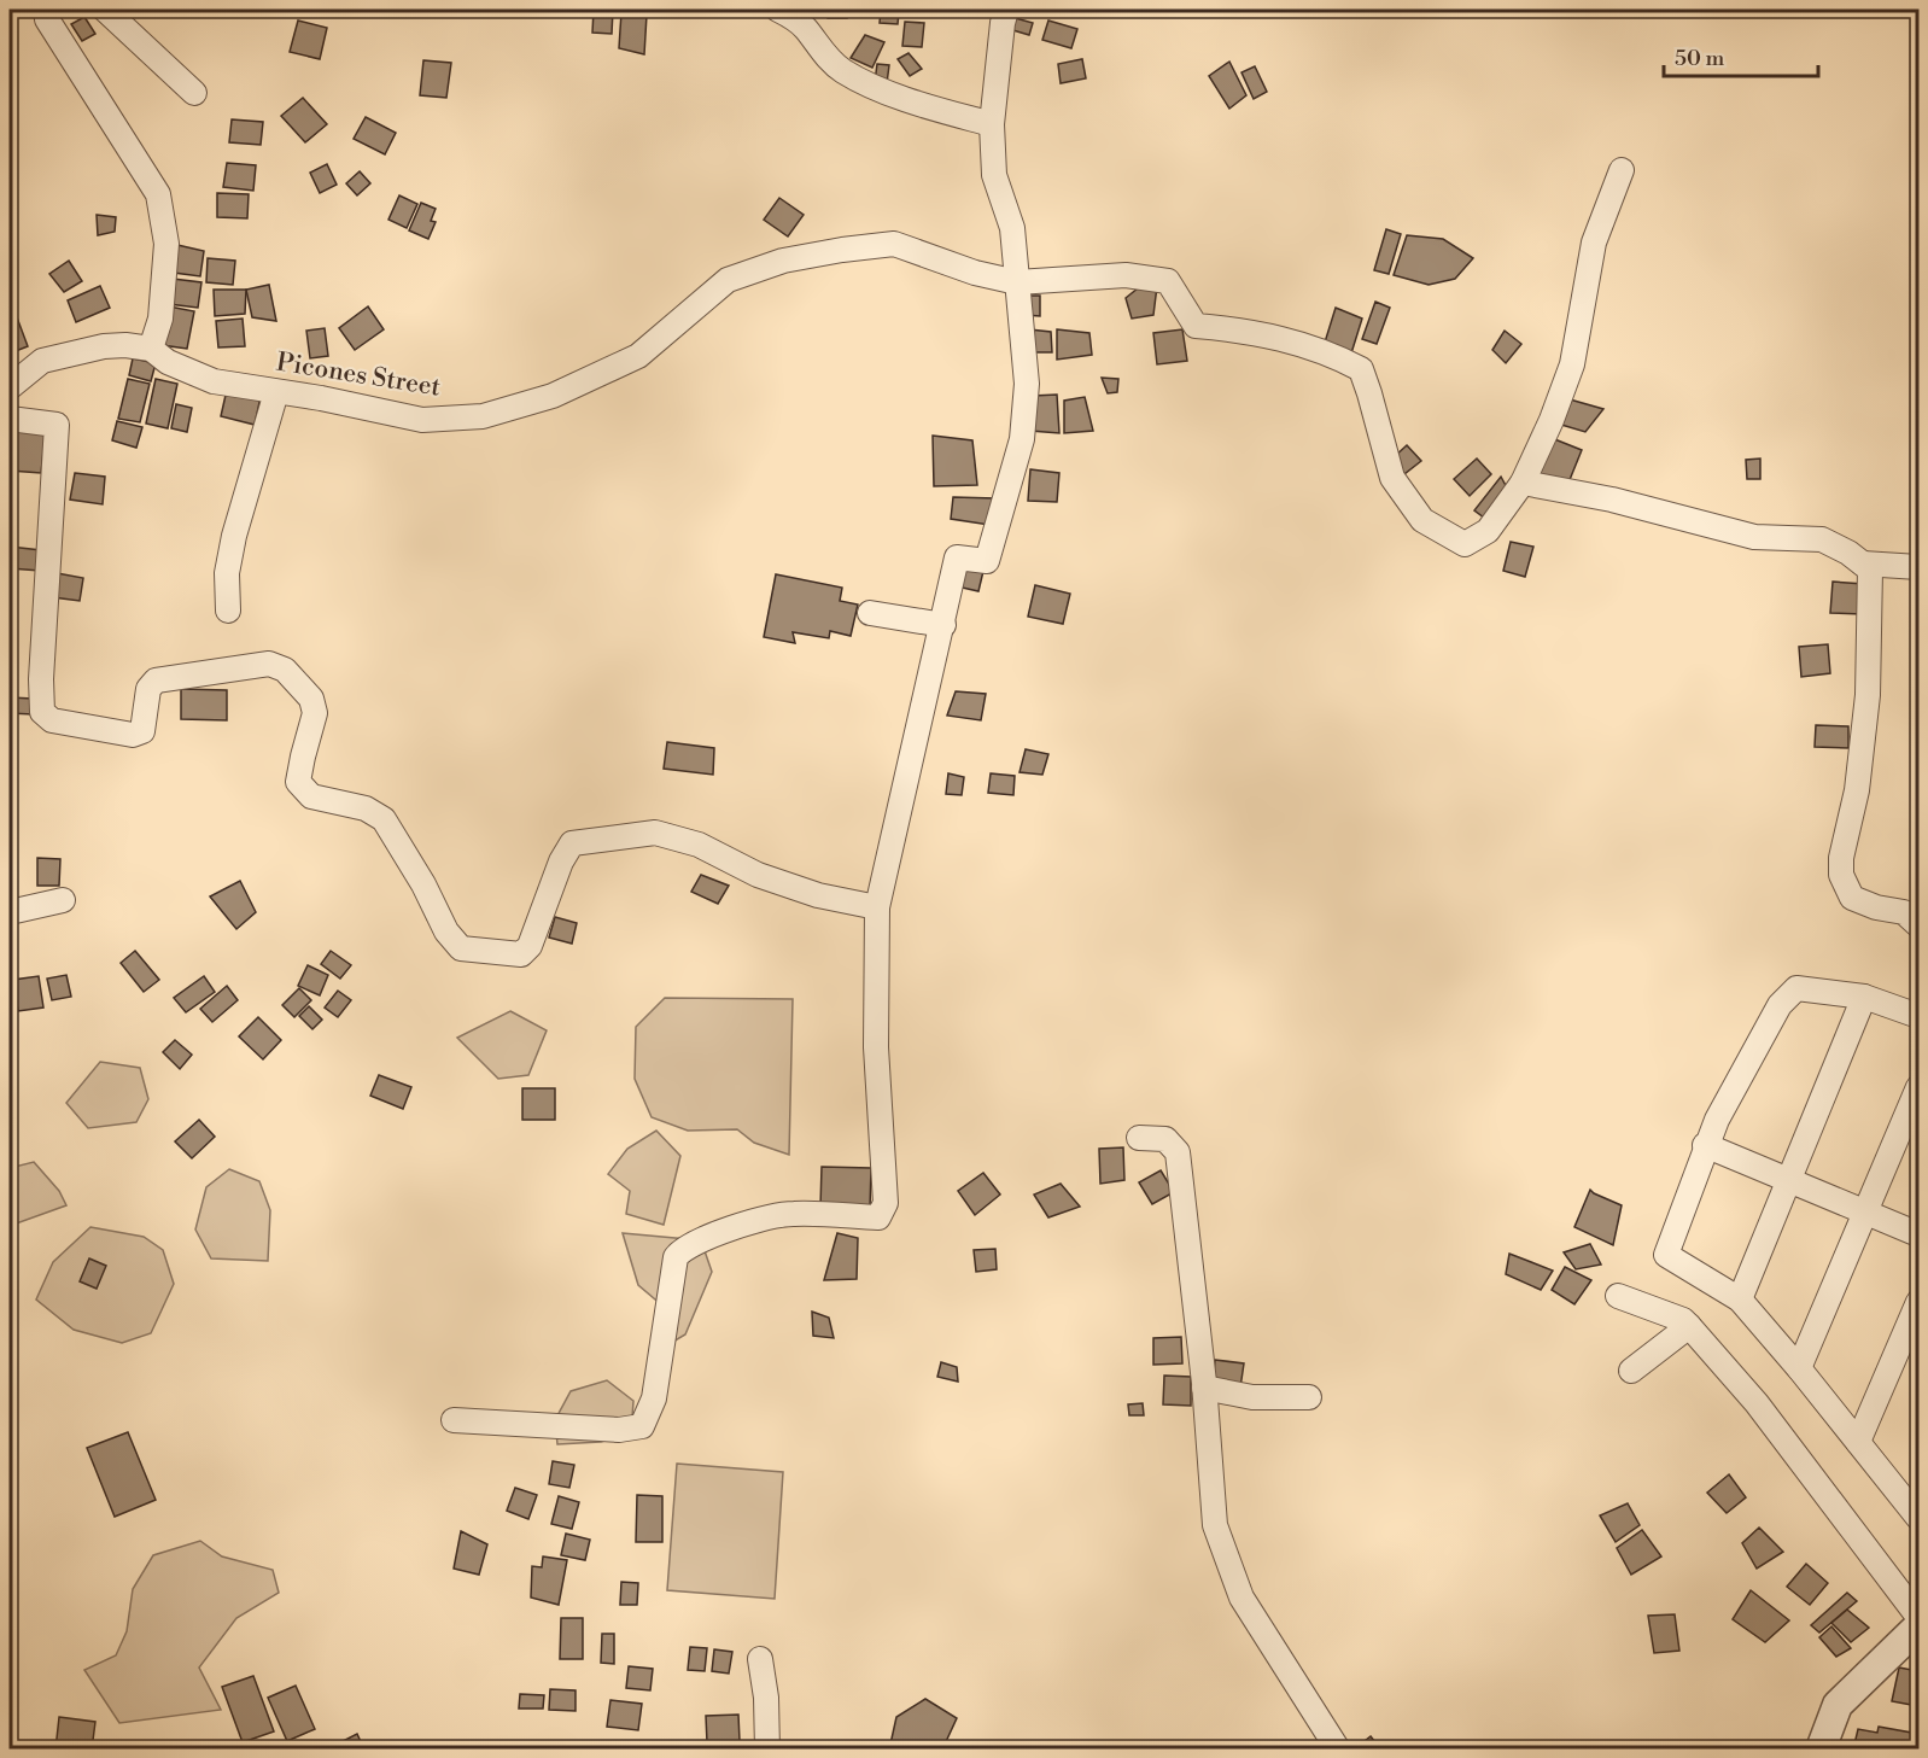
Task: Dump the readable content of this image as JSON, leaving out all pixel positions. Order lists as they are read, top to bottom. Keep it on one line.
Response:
{"streets":{"street":["Picones Street"]},"scale_bar":"50 m"}
